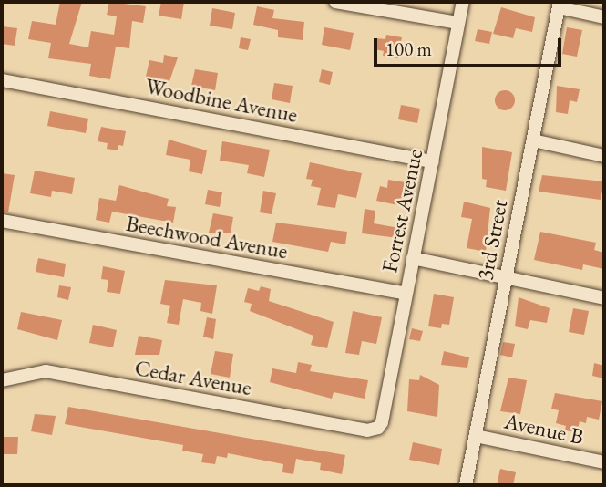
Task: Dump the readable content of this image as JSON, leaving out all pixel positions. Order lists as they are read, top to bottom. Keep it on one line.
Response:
{"streets":{"street":["Woodbine Avenue","Forrest Avenue","Beechwood Avenue","3rd Street","Cedar Avenue","Avenue B"]},"crossings":[["Woodbine Avenue","Forrest Avenue"],["Forrest Avenue","Beechwood Avenue"],["Forrest Avenue","Cedar Avenue"],["3rd Street","Avenue B"]],"scale_bar":"100 m"}
